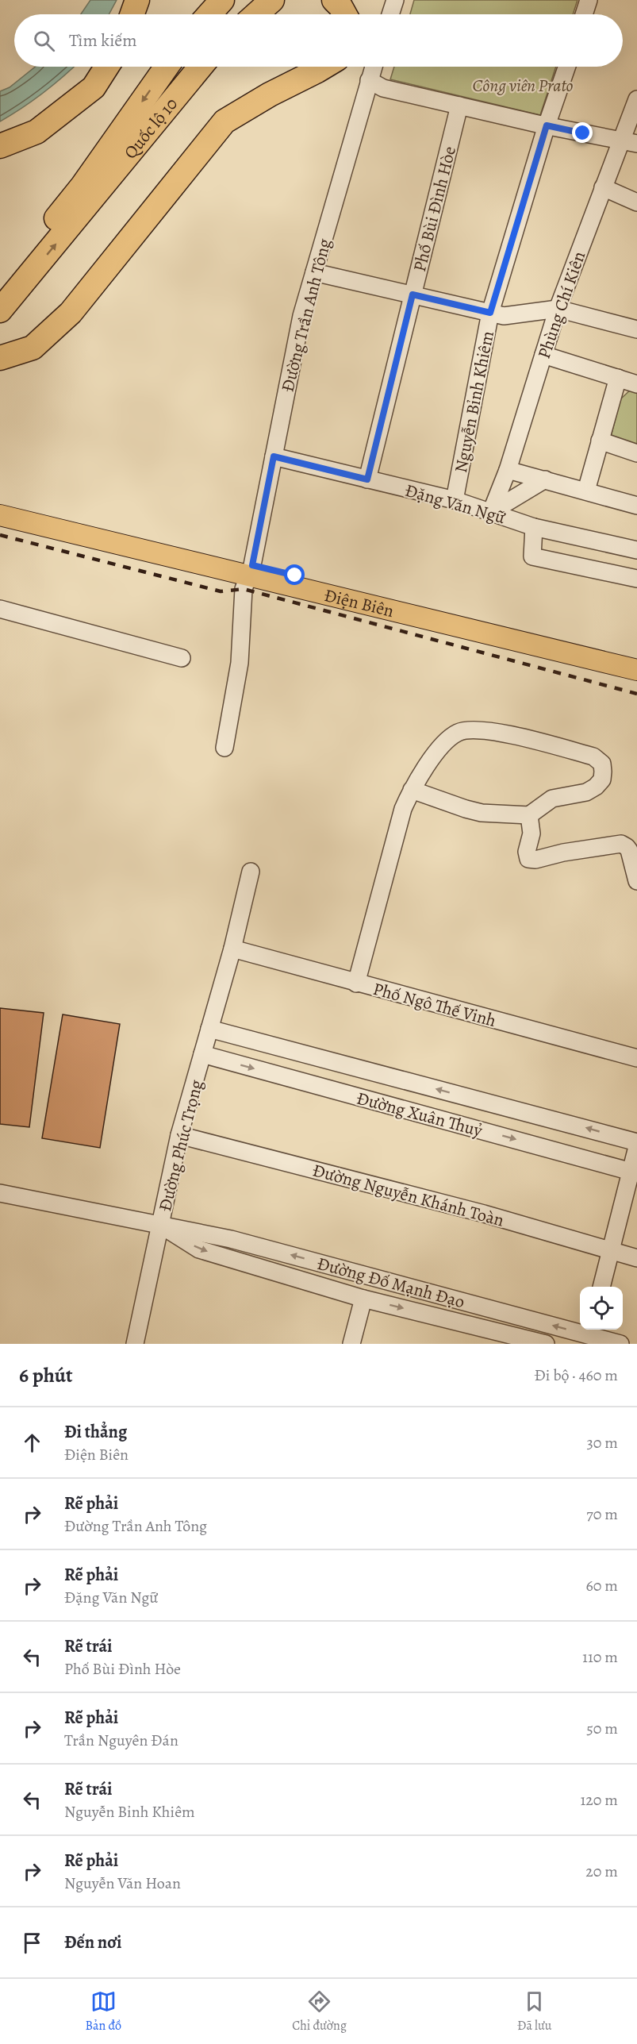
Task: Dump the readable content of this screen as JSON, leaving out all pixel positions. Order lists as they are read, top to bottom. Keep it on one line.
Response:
{"streets":{"highway":["Quốc lộ 10"],"main road":["Điện Biên"],"street":["Phố Bùi Đình Hòe","Phùng Chí Kiên","Đường Trần Anh Tông","Nguyễn Bỉnh Khiêm","Đặng Văn Ngữ","Phố Ngô Thế Vinh","Đường Xuân Thuỷ","Đường Phúc Trọng","Đường Nguyễn Khánh Toàn","Đường Đố Mạnh Đạo"]},"crossings":[["Phố Bùi Đình Hòe","Đặng Văn Ngữ"],["Phùng Chí Kiên","Đặng Văn Ngữ"],["Đường Trần Anh Tông","Đặng Văn Ngữ"],["Đường Trần Anh Tông","Điện Biên"],["Nguyễn Bỉnh Khiêm","Đặng Văn Ngữ"],["Phố Ngô Thế Vinh","Đường Phúc Trọng"],["Đường Xuân Thuỷ","Đường Phúc Trọng"],["Đường Phúc Trọng","Đường Nguyễn Khánh Toàn"],["Đường Phúc Trọng","Đường Đố Mạnh Đạo"]],"parks":["Công viên Prato"],"page":{"search":"Tìm kiếm","heading":["6 phút","Đi bộ · 460 m"],"list":[["Đi thẳng","Điện Biên","30 m"],["Rẽ phải","Đường Trần Anh Tông","70 m"],["Rẽ phải","Đặng Văn Ngữ","60 m"],["Rẽ trái","Phố Bùi Đình Hòe","110 m"],["Rẽ phải","Trần Nguyên Đán","50 m"],["Rẽ trái","Nguyễn Bỉnh Khiêm","120 m"],["Rẽ phải","Nguyễn Văn Hoan","20 m"],"Đến nơi"],"nav":["Bản đồ","Chỉ đường","Đã lưu"]}}
